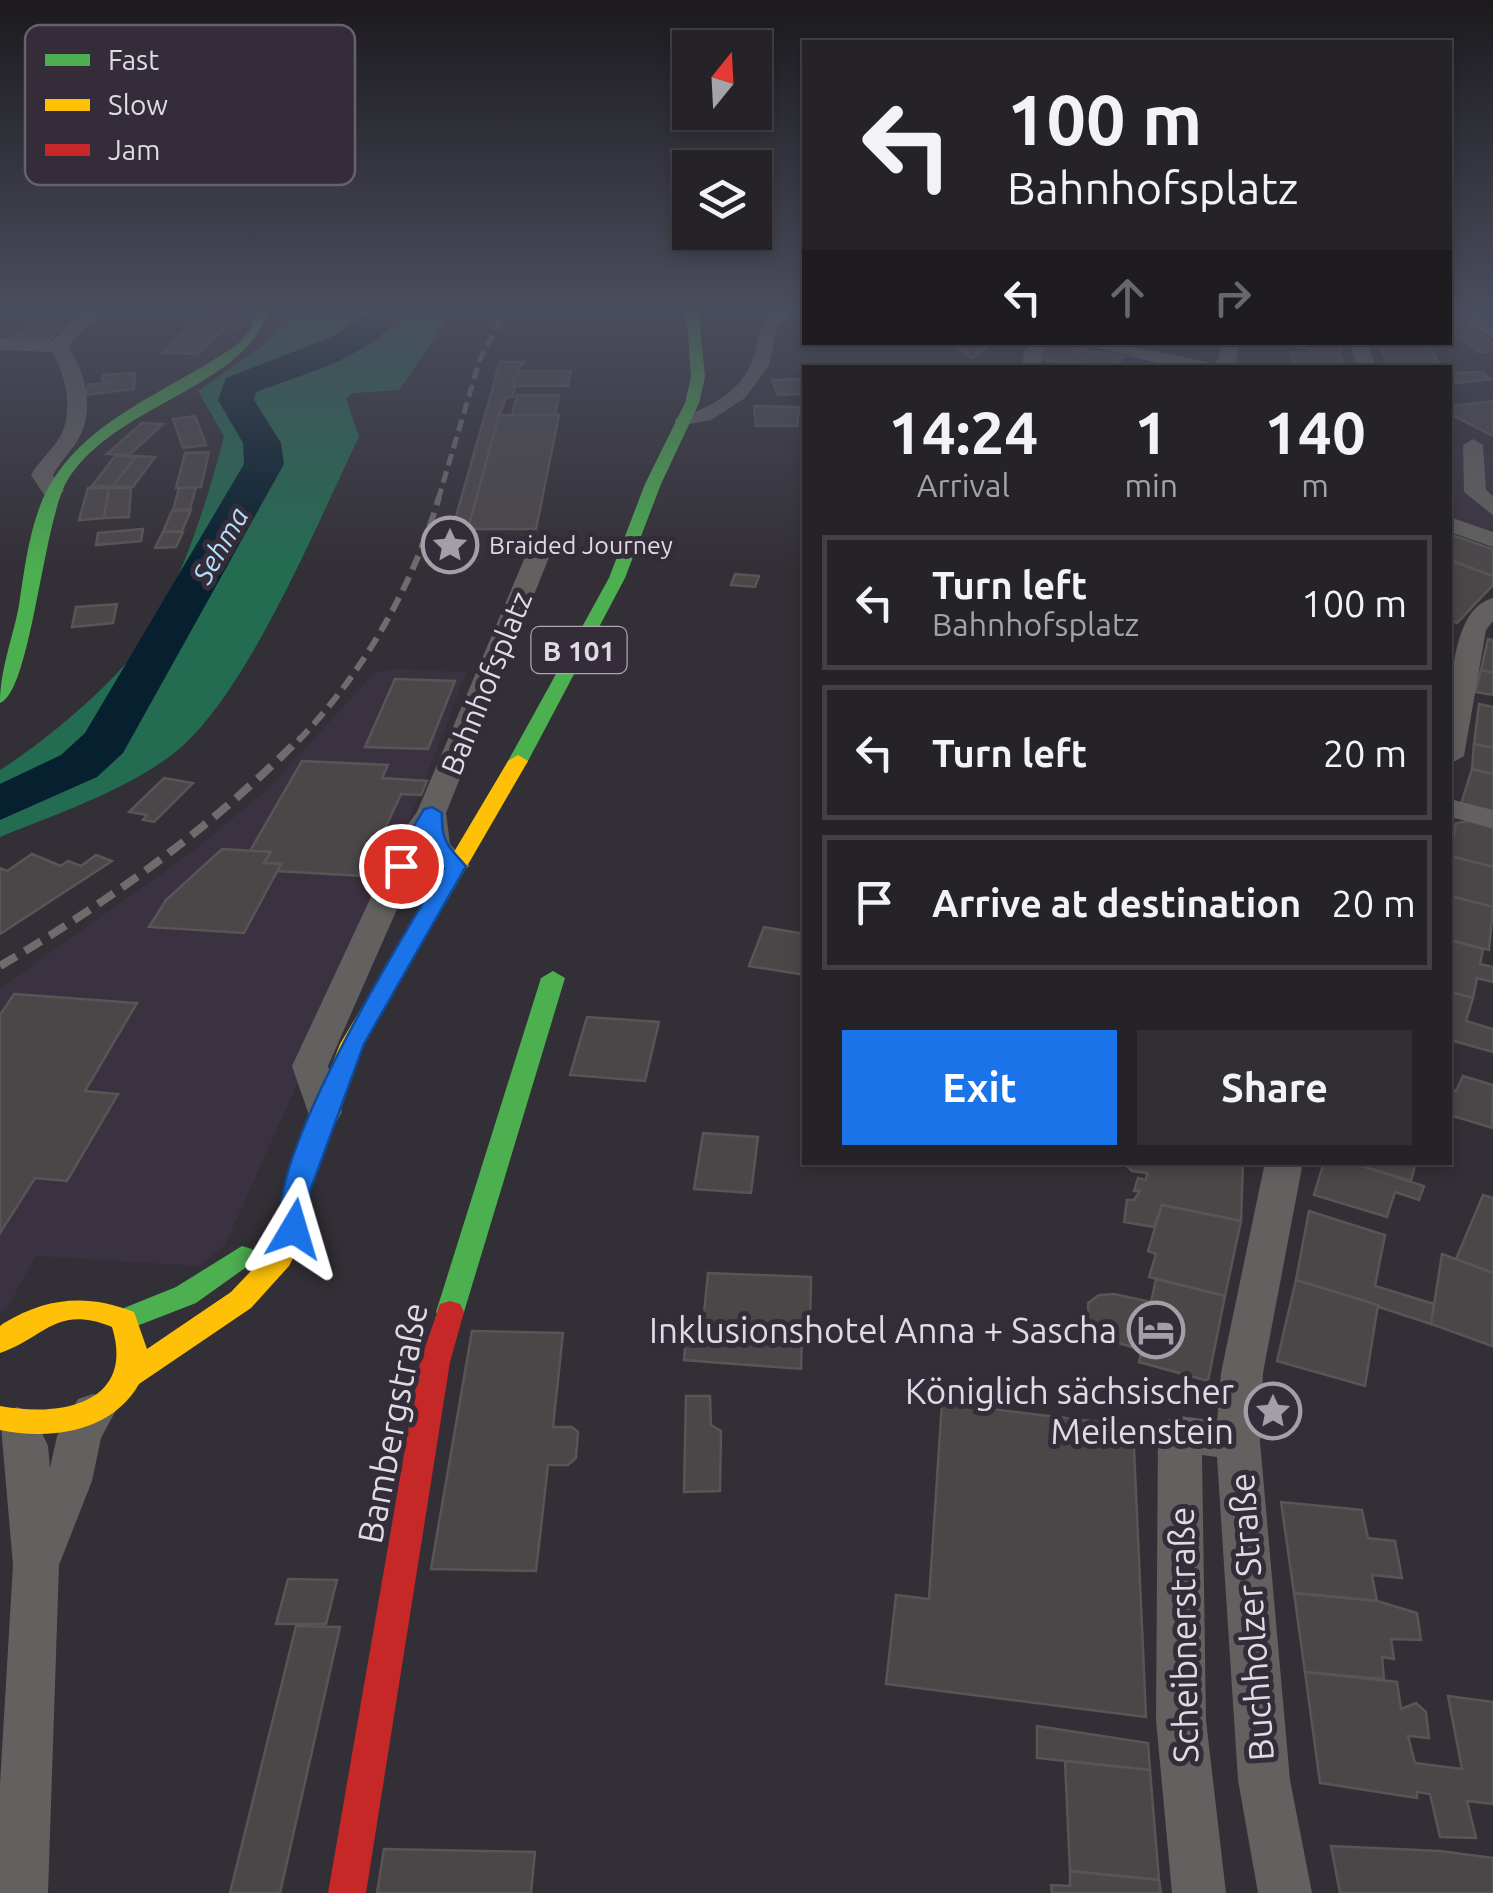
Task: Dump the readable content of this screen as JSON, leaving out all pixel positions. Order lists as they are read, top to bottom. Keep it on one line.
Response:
{"streets":{"main road":["B 101","Bambergstraße"],"street":["Bahnhofsplatz","Buchholzer Straße","Scheibnerstraße"]},"crossings":[["B 101","Bahnhofsplatz"],["Buchholzer Straße","Scheibnerstraße"]],"water":["Sehma"],"places":{"place":["Braided Journey","Königlich sächsischer Meilenstein"],"hotel":["Inklusionshotel Anna + Sascha"]},"legend":["Fast","Slow","Jam"],"north":"top","page":{"turn":["100 m","Bahnhofsplatz"],"eta":["14:24","Arrival","1","min","140","m"],"list":[{"name":"Turn left","note":"Bahnhofsplatz","value":"100 m"},{"name":"Turn left","value":"20 m"},{"name":"Arrive at destination","value":"20 m"}],"buttons":["Exit","Share"]}}
